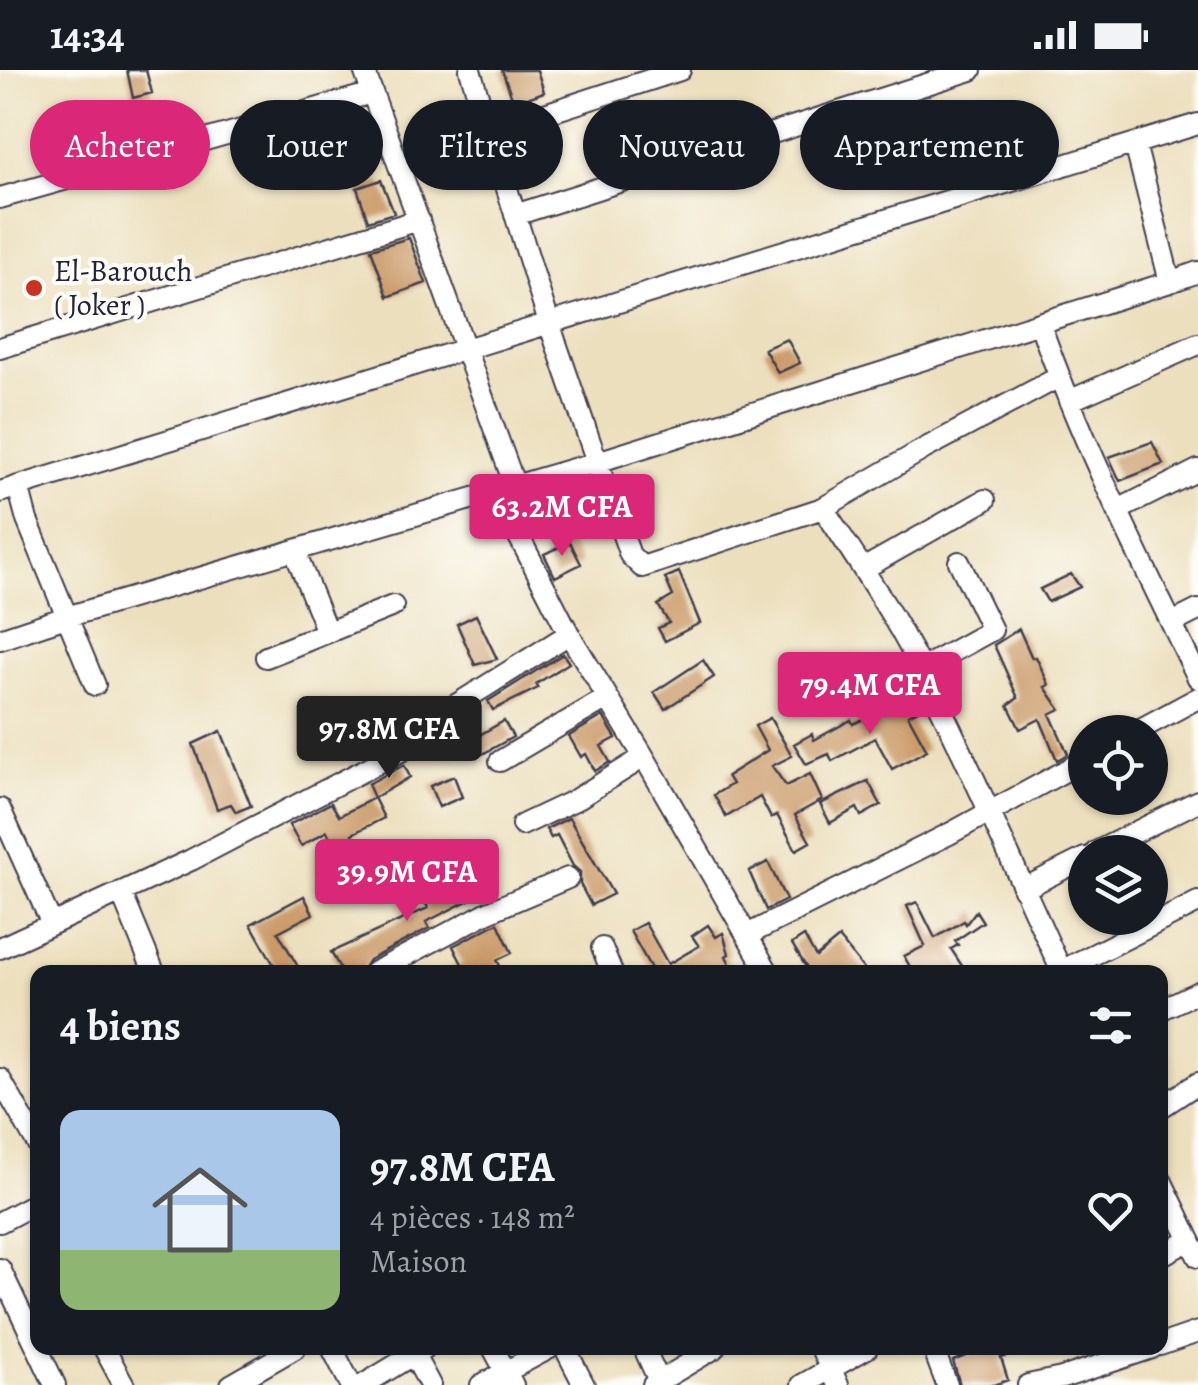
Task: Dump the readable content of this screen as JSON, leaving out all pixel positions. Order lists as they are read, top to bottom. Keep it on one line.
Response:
{"places":["El-Barouch ( Joker )"],"page":{"status":"14:34","chip":["Acheter","Louer","Filtres","Nouveau","Appartement"],"price":["63.2M CFA","79.4M CFA","97.8M CFA","39.9M CFA"],"heading":"4 biens","list":[{"name":"97.8M CFA","note":"4 pièces · 148 m² · Maison"}]}}
